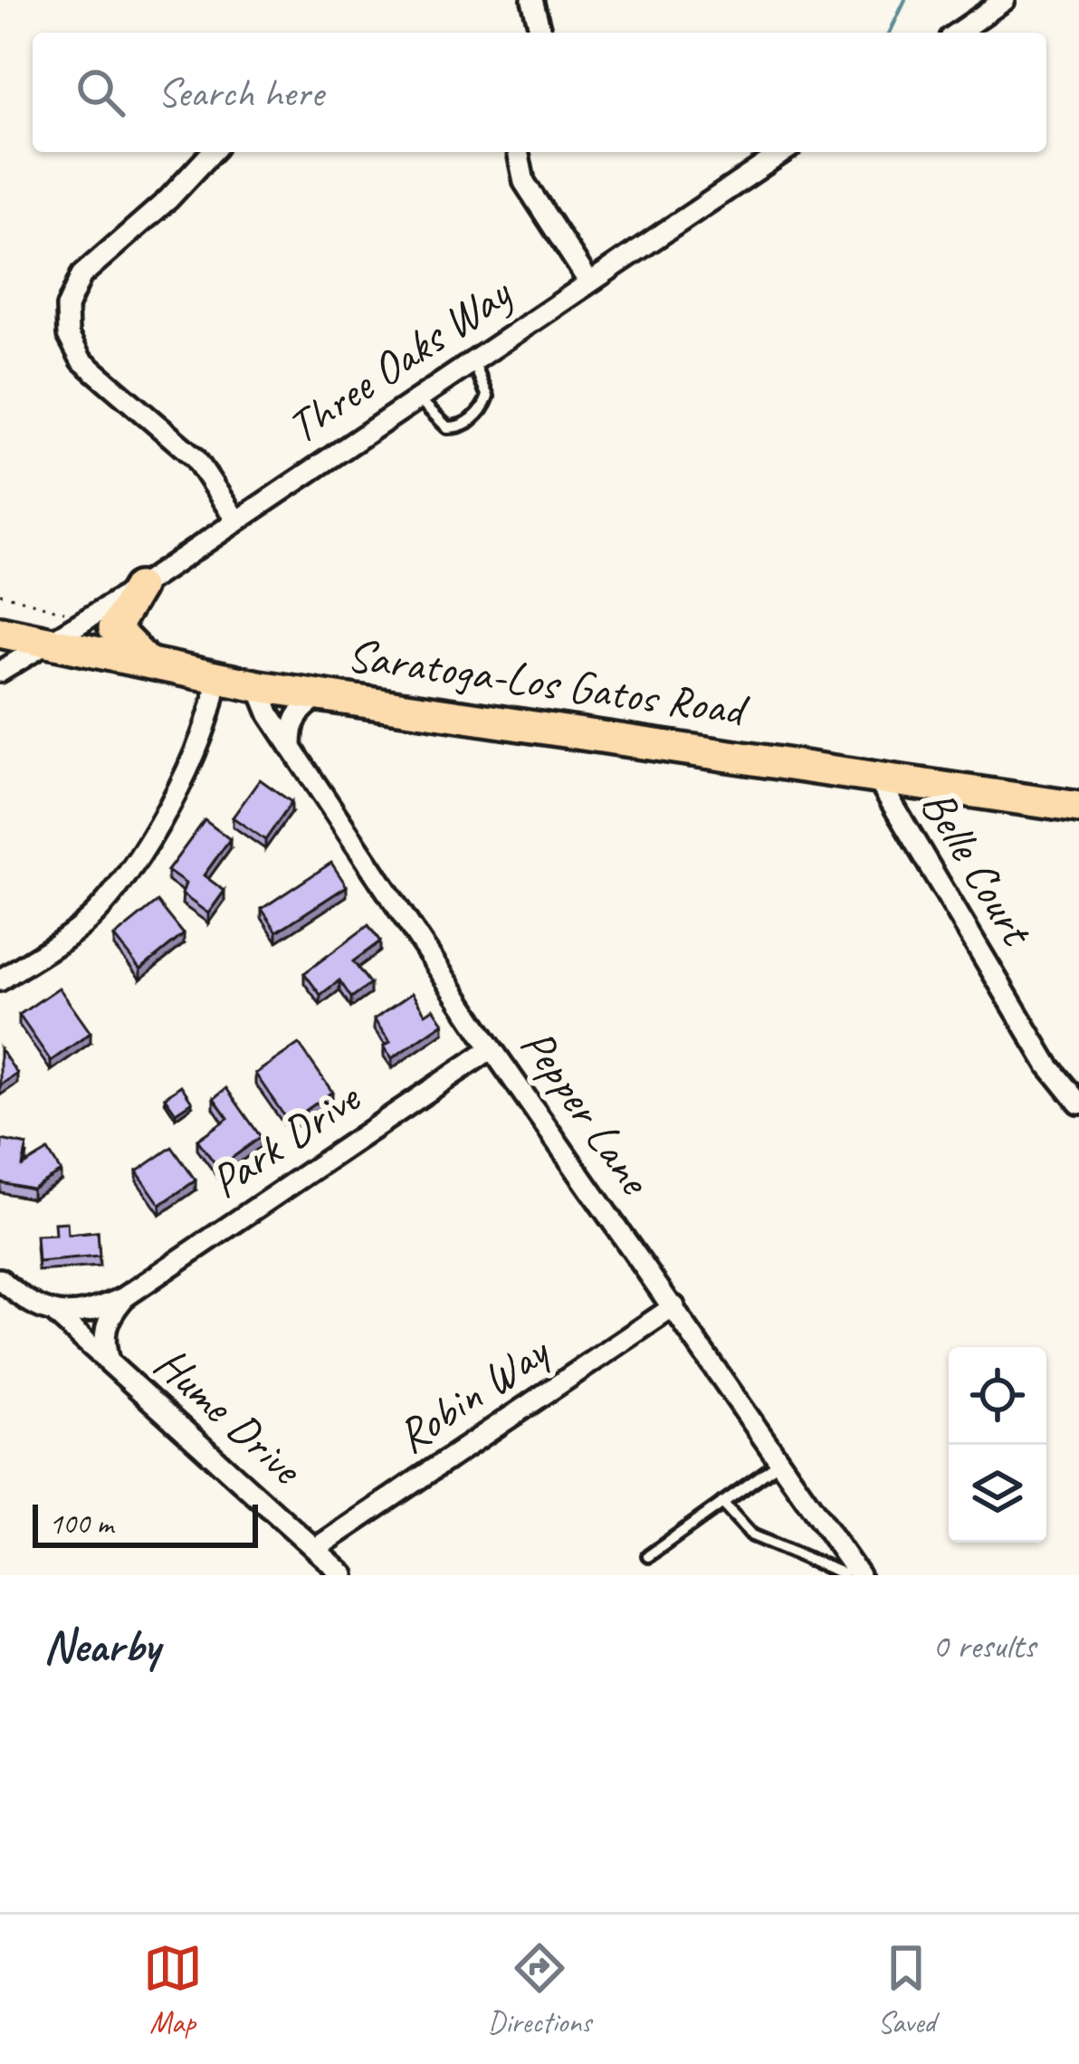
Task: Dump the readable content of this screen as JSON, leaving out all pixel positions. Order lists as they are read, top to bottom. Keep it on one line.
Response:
{"streets":{"main road":["Saratoga-Los Gatos Road"],"street":["Three Oaks Way","Belle Court","Pepper Lane","Park Drive","Robin Way","Hume Drive"]},"crossings":[["Three Oaks Way","Saratoga-Los Gatos Road"],["Saratoga-Los Gatos Road","Belle Court"],["Saratoga-Los Gatos Road","Pepper Lane"],["Pepper Lane","Park Drive"],["Pepper Lane","Robin Way"],["Park Drive","Hume Drive"],["Robin Way","Hume Drive"]],"scale_bar":"100 m","page":{"search":"Search here","scale":"100 m","heading":["Nearby","0 results"],"nav":["Map","Directions","Saved"]}}
